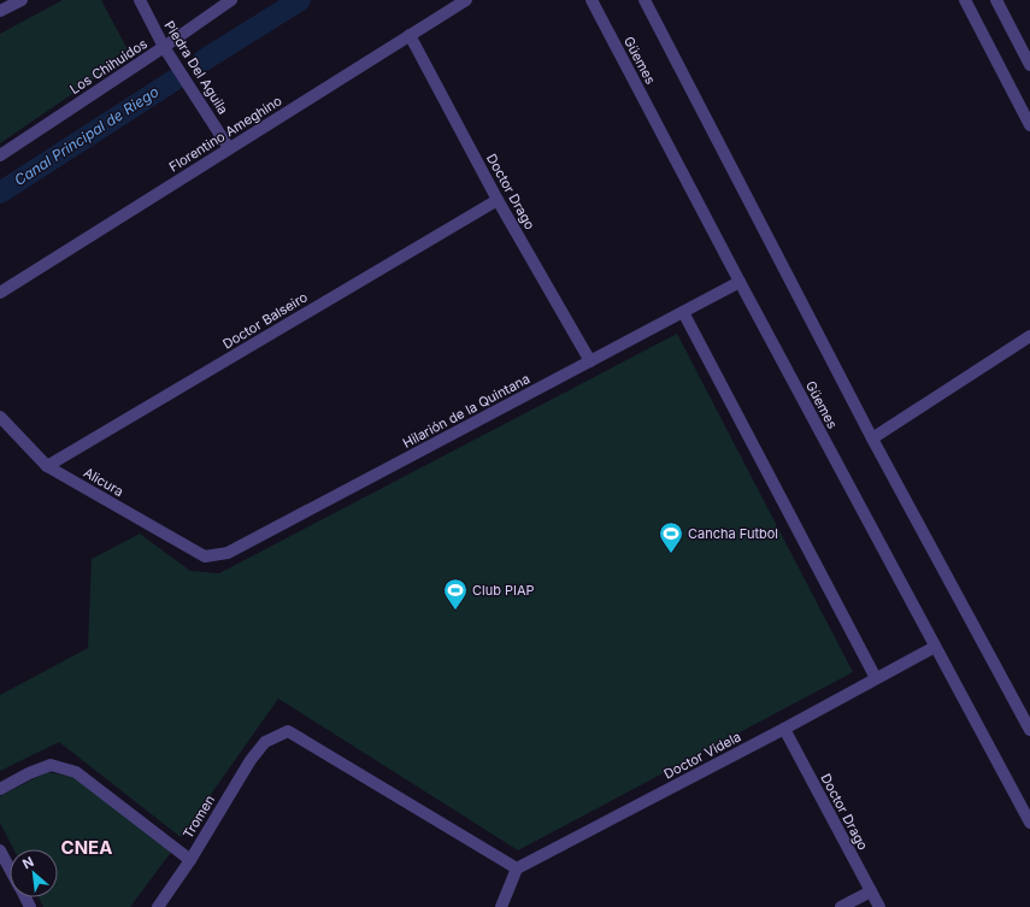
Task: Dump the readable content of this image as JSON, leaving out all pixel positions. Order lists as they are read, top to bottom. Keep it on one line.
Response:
{"streets":{"street":["Güemes","Los Chihuidos","Piedra Del Aguila","Florentino Ameghino","Doctor Drago","Doctor Balseiro","Hilarión de la Quintana","Alicura","Doctor Videla","Tromen"]},"crossings":[["Güemes","Hilarión de la Quintana"],["Güemes","Doctor Videla"],["Los Chihuidos","Piedra Del Aguila"],["Piedra Del Aguila","Florentino Ameghino"],["Florentino Ameghino","Doctor Drago"],["Doctor Drago","Doctor Balseiro"],["Doctor Drago","Hilarión de la Quintana"],["Doctor Drago","Doctor Videla"],["Doctor Balseiro","Alicura"],["Hilarión de la Quintana","Alicura"],["Doctor Videla","Tromen"]],"districts":["CNEA"],"water":["Canal Principal de Riego"],"places":{"sports":["Cancha Futbol","Club PIAP"]},"north":"top left"}
